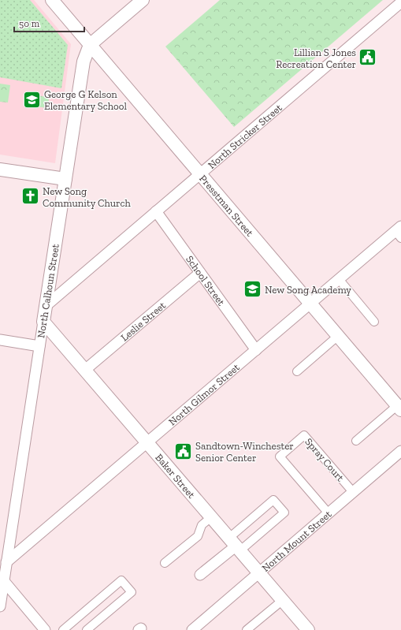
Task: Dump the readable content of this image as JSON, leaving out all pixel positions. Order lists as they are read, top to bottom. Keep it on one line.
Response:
{"streets":{"street":["North Stricker Street","Presstman Street","School Street","North Calhoun Street","Leslie Street","North Gilmor Street","Spray Court","Baker Street","North Mount Street"]},"crossings":[["North Stricker Street","Presstman Street"],["North Stricker Street","School Street"],["North Stricker Street","North Calhoun Street"],["Presstman Street","North Calhoun Street"],["Presstman Street","North Gilmor Street"],["School Street","Leslie Street"],["School Street","North Gilmor Street"],["North Calhoun Street","North Gilmor Street"],["North Calhoun Street","Baker Street"],["Leslie Street","Baker Street"],["North Gilmor Street","Baker Street"],["Spray Court","North Mount Street"],["Baker Street","North Mount Street"]],"places":{"public building":["Lillian S Jones Recreation Center","Sandtown-Winchester Senior Center"],"school or university":["George G Kelson Elementary School","New Song Academy"],"church":["New Song Community Church"]},"scale_bar":"50 m"}
